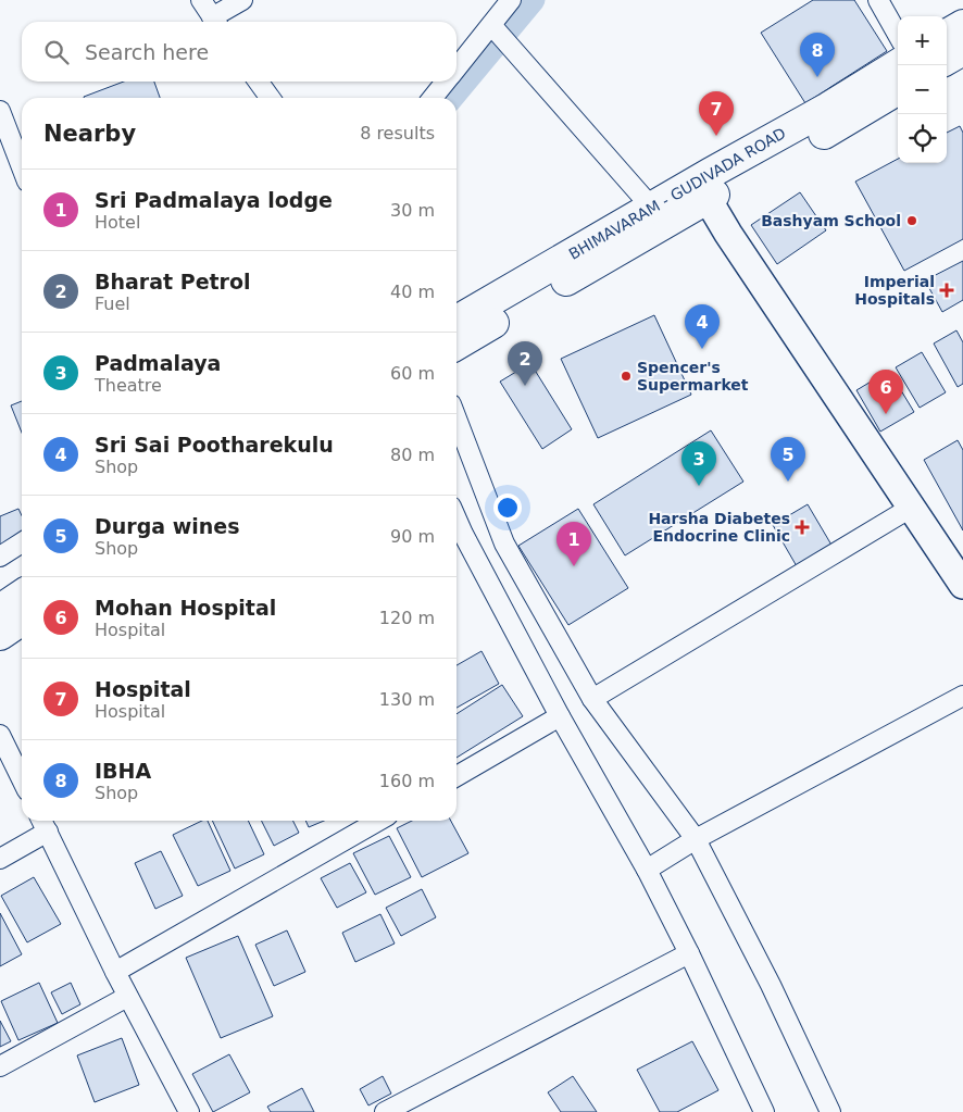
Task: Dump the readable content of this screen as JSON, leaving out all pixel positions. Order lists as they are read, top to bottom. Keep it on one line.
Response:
{"streets":{"main road":["BHIMAVARAM - GUDIVADA ROAD"]},"places":{"other":["Bashyam School","Spencer's Supermarket"],"health":["Imperial Hospitals","Harsha Diabetes Endocrine Clinic"]},"page":{"map_buttons":["+","−"],"search":"Search here","pins":["8","7","4","2","6","5","3","1"],"heading":["Nearby","8 results"],"list":[{"mark":"1","name":"Sri Padmalaya lodge","note":"Hotel","value":"30 m"},{"mark":"2","name":"Bharat Petrol","note":"Fuel","value":"40 m"},{"mark":"3","name":"Padmalaya","note":"Theatre","value":"60 m"},{"mark":"4","name":"Sri Sai Pootharekulu","note":"Shop","value":"80 m"},{"mark":"5","name":"Durga wines","note":"Shop","value":"90 m"},{"mark":"6","name":"Mohan Hospital","note":"Hospital","value":"120 m"},{"mark":"7","name":"Hospital","note":"Hospital","value":"130 m"},{"mark":"8","name":"IBHA","note":"Shop","value":"160 m"}]}}
